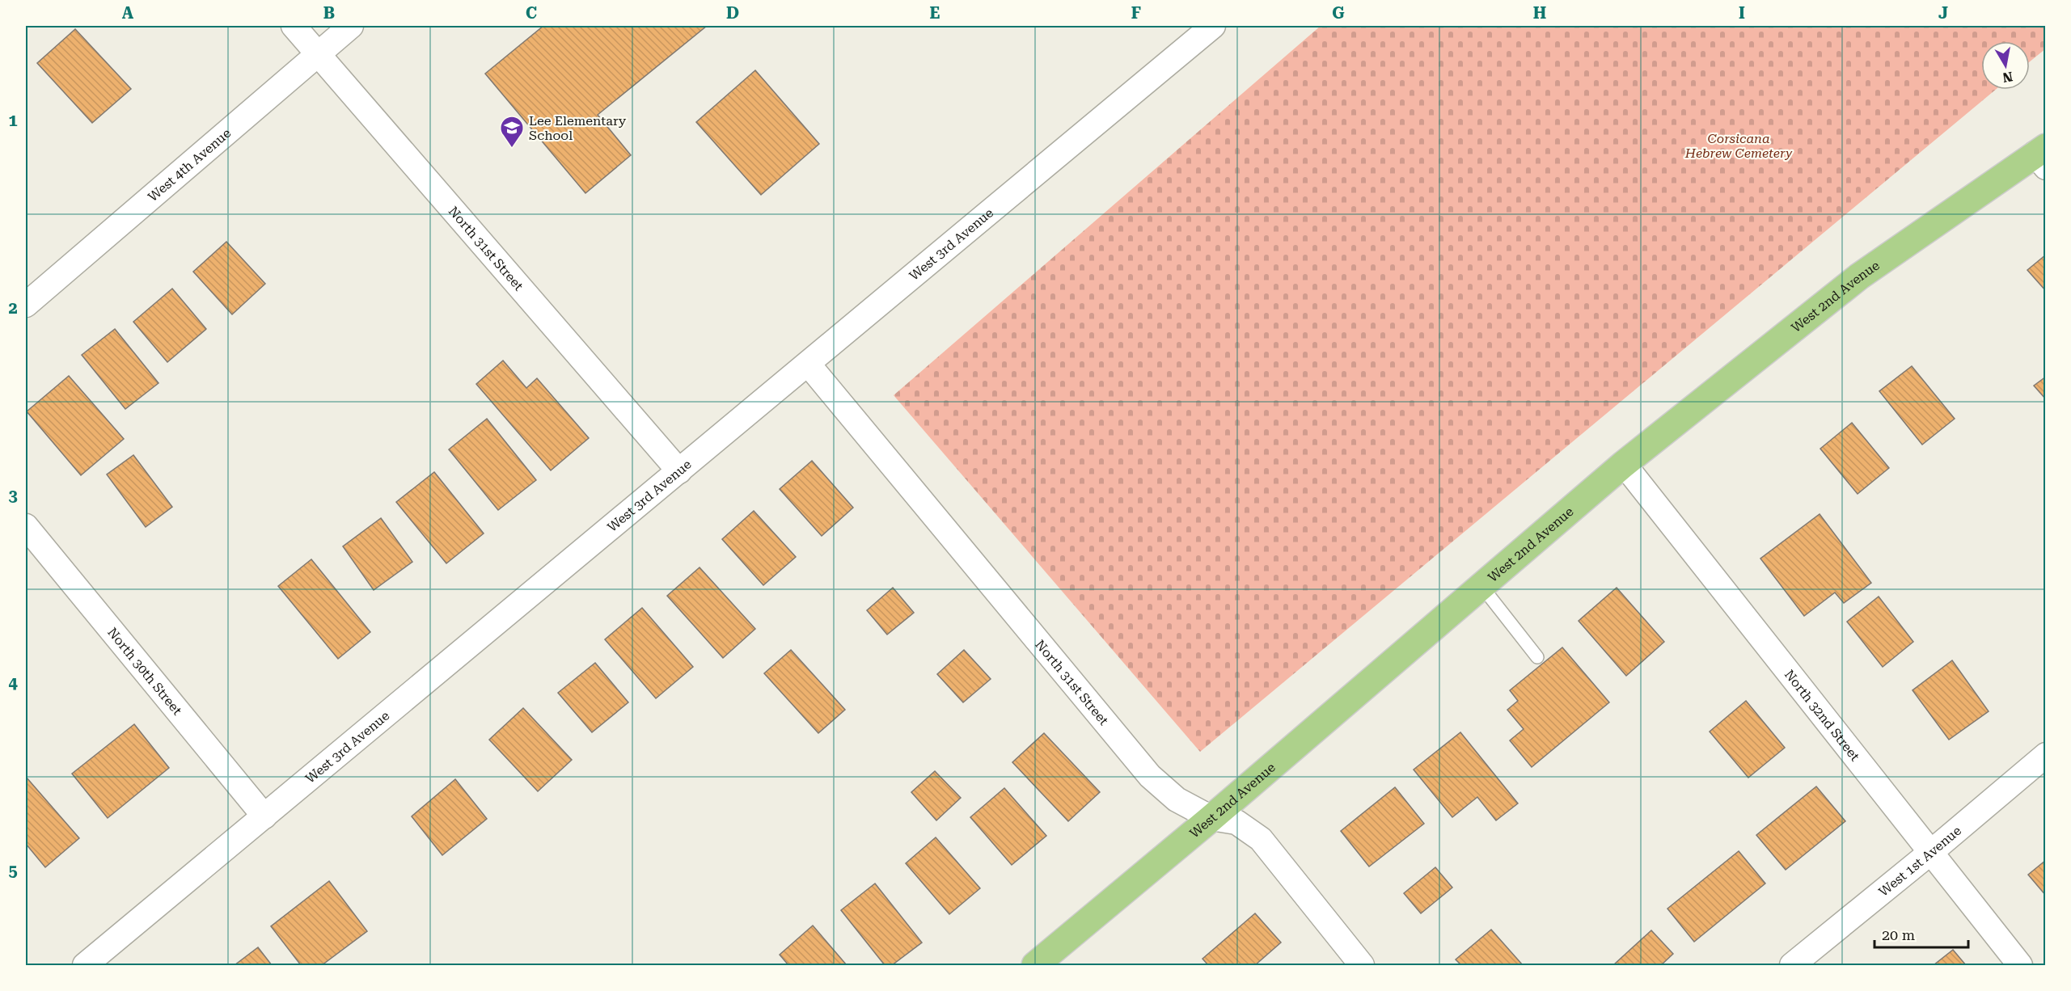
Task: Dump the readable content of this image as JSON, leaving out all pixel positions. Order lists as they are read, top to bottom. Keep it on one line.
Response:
{"streets":{"main road":["West 2nd Avenue"],"street":["West 4th Avenue","West 3rd Avenue","North 31st Street","North 30th Street","North 32nd Street","West 1st Avenue"]},"crossings":[["West 4th Avenue","North 31st Street"],["West 3rd Avenue","North 31st Street"],["West 3rd Avenue","North 30th Street"],["North 31st Street","West 2nd Avenue"],["West 2nd Avenue","North 32nd Street"],["North 32nd Street","West 1st Avenue"]],"parks":["Corsicana Hebrew Cemetery"],"places":{"school or university":["Lee Elementary School"]},"scale_bar":"20 m","north":"bottom","grid":{"columns":["A","B","C","D","E","F","G","H","I","J"],"rows":["1","2","3","4","5"]}}
